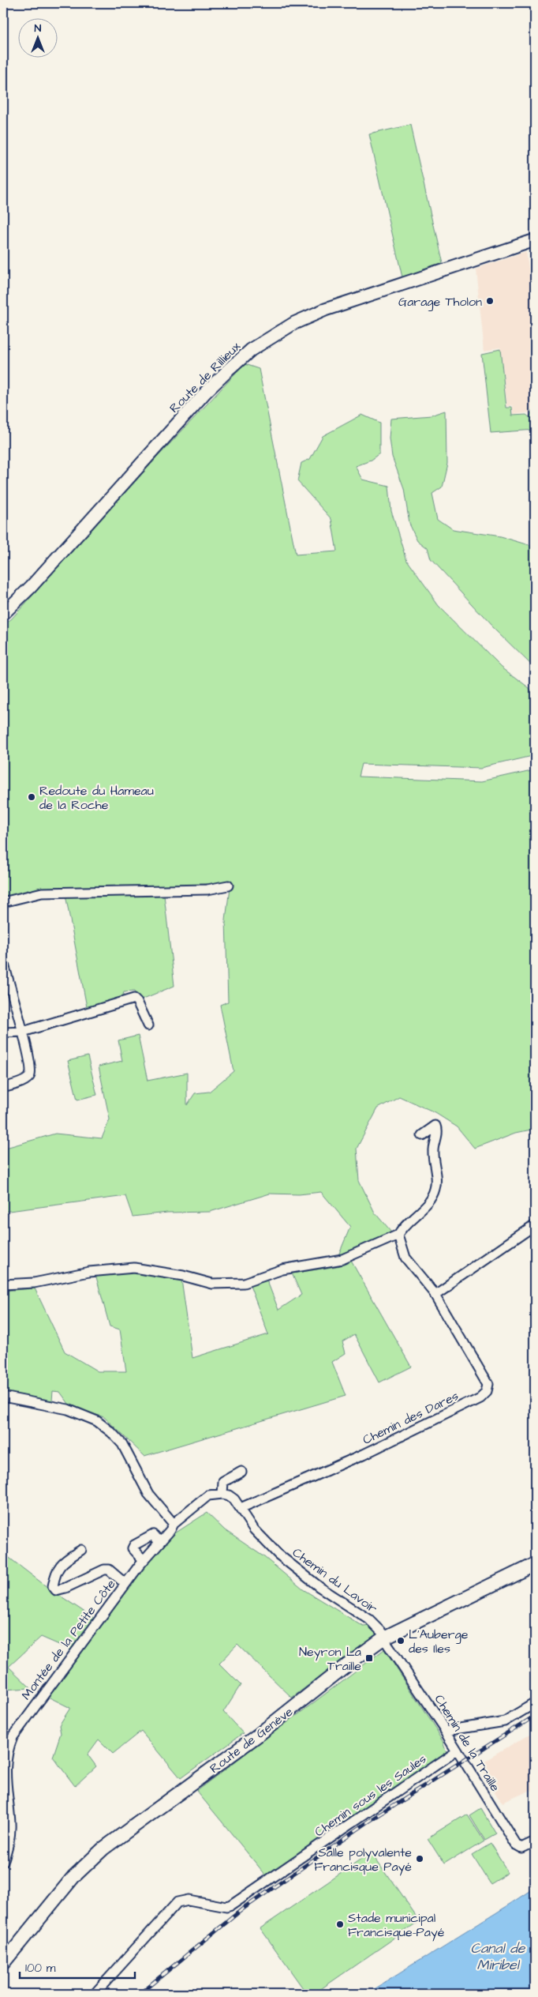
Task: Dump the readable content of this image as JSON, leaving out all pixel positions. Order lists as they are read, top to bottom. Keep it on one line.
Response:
{"streets":{"main road":["Route de Genève"],"street":["Route de Rillieux","Chemin des Dares","Chemin du Lavoir","Montée de la Petite Côte","Chemin de la Traille","Chemin sous les Saules"]},"crossings":[["Chemin des Dares","Chemin du Lavoir"],["Chemin du Lavoir","Route de Genève"],["Chemin du Lavoir","Chemin de la Traille"],["Route de Genève","Chemin de la Traille"],["Chemin de la Traille","Chemin sous les Saules"]],"water":["Canal de Miribel"],"places":{"other":["Garage Tholon","Redoute du Hameau de la Roche","L'Auberge des Iles","Salle polyvalente Francisque Payé","Stade municipal Francisque-Payé"],"transit":["Neyron La Traille"]},"scale_bar":"100 m","north":"top"}
